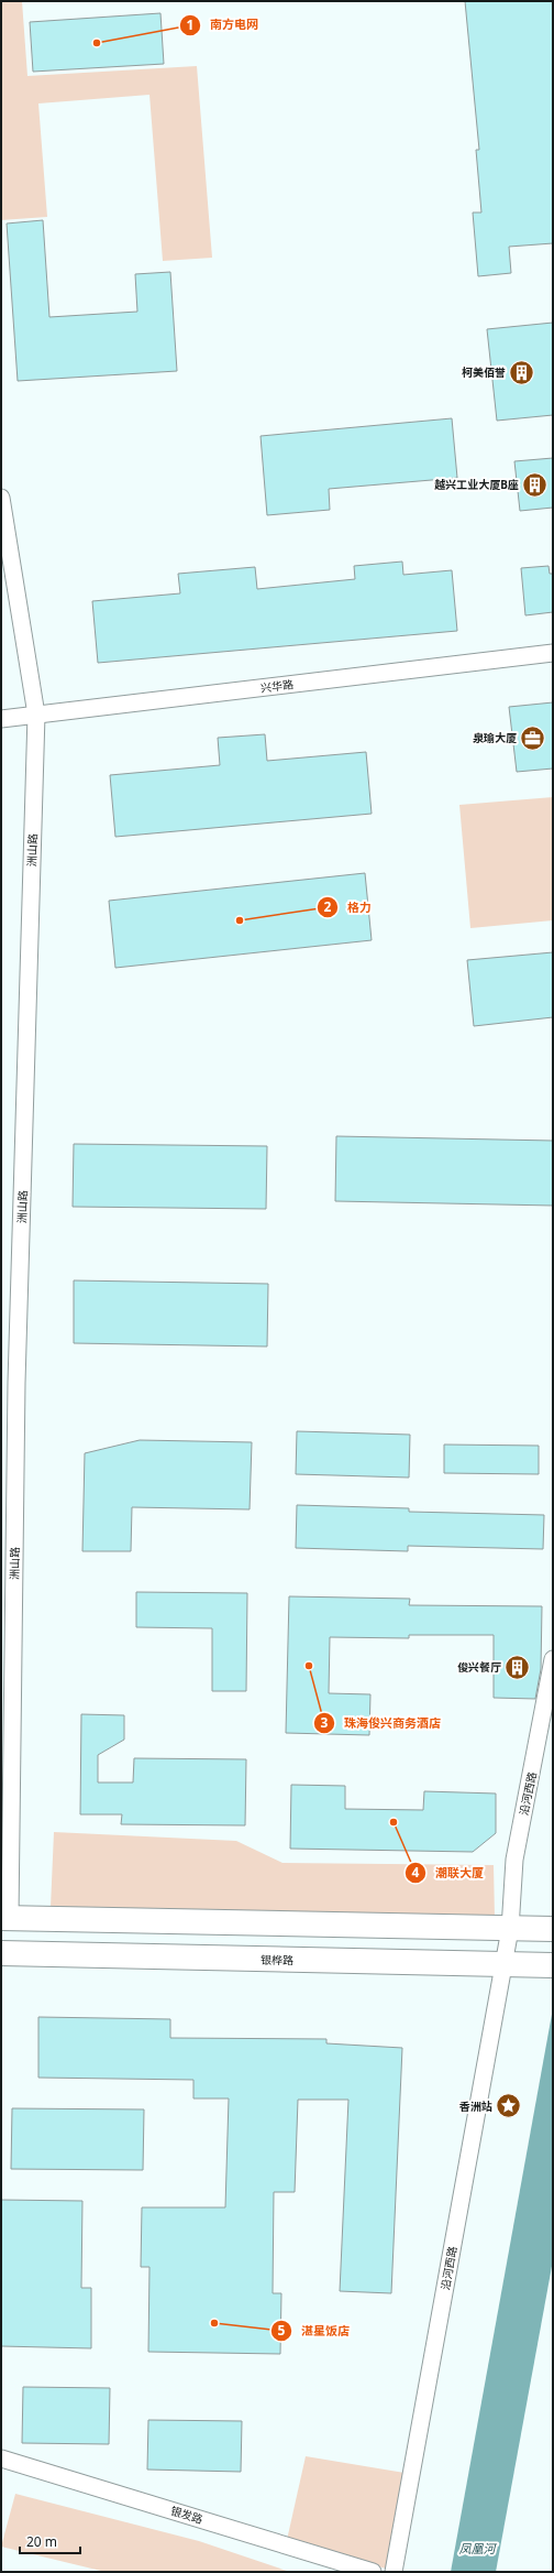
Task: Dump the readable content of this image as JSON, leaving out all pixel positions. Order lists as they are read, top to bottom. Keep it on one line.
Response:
{"streets":{"main road":["银桦路"],"street":["兴华路","洲山路","沿河西路","银发路"]},"crossings":[["兴华路","洲山路"],["沿河西路","银桦路"]],"water":["凤凰河"],"places":{"other":["南方电网","格力","珠海俊兴商务酒店","潮联大厦","湛星饭店"],"building":["柯美佰誉","越兴工业大厦B座","俊兴餐厅"],"office":["泉瑜大厦"],"place":["香洲站"]},"scale_bar":"20 m"}
